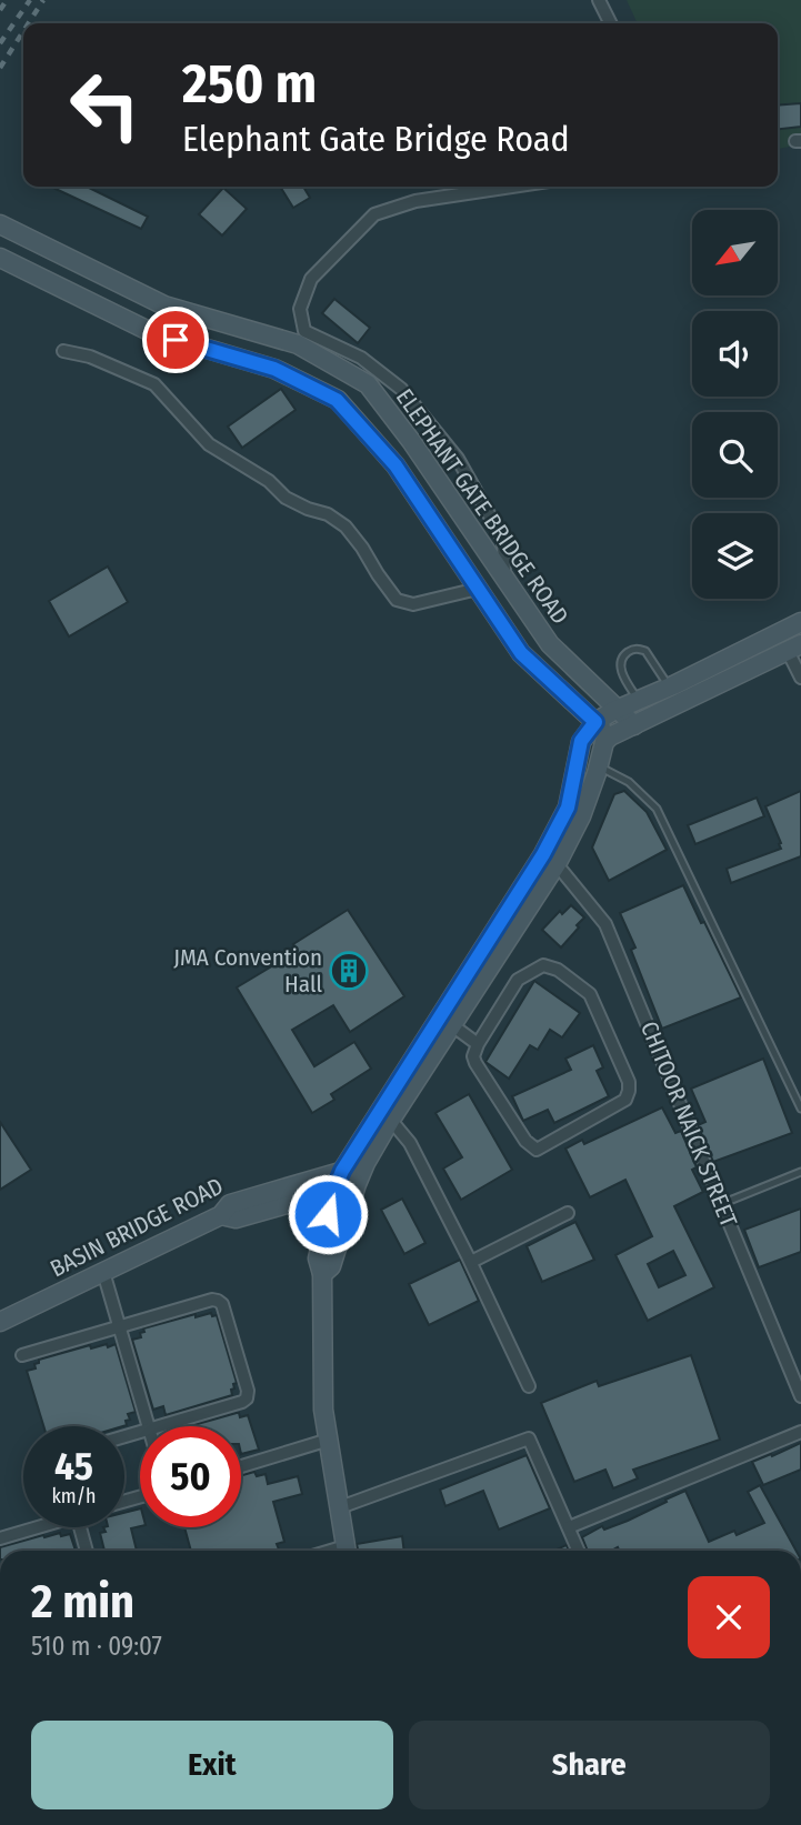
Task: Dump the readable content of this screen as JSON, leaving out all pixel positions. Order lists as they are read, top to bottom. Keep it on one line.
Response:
{"streets":{"main road":["ELEPHANT GATE BRIDGE ROAD","BASIN BRIDGE ROAD"],"street":["CHITOOR NAICK STREET"]},"places":{"building":["JMA Convention Hall"]},"north":"bottom left","page":{"turn":["250 m","Elephant Gate Bridge Road"],"speed":"45 km/h","limit":"50","heading":["2 min","510 m · 09:07"],"buttons":["Exit","Share"]}}
